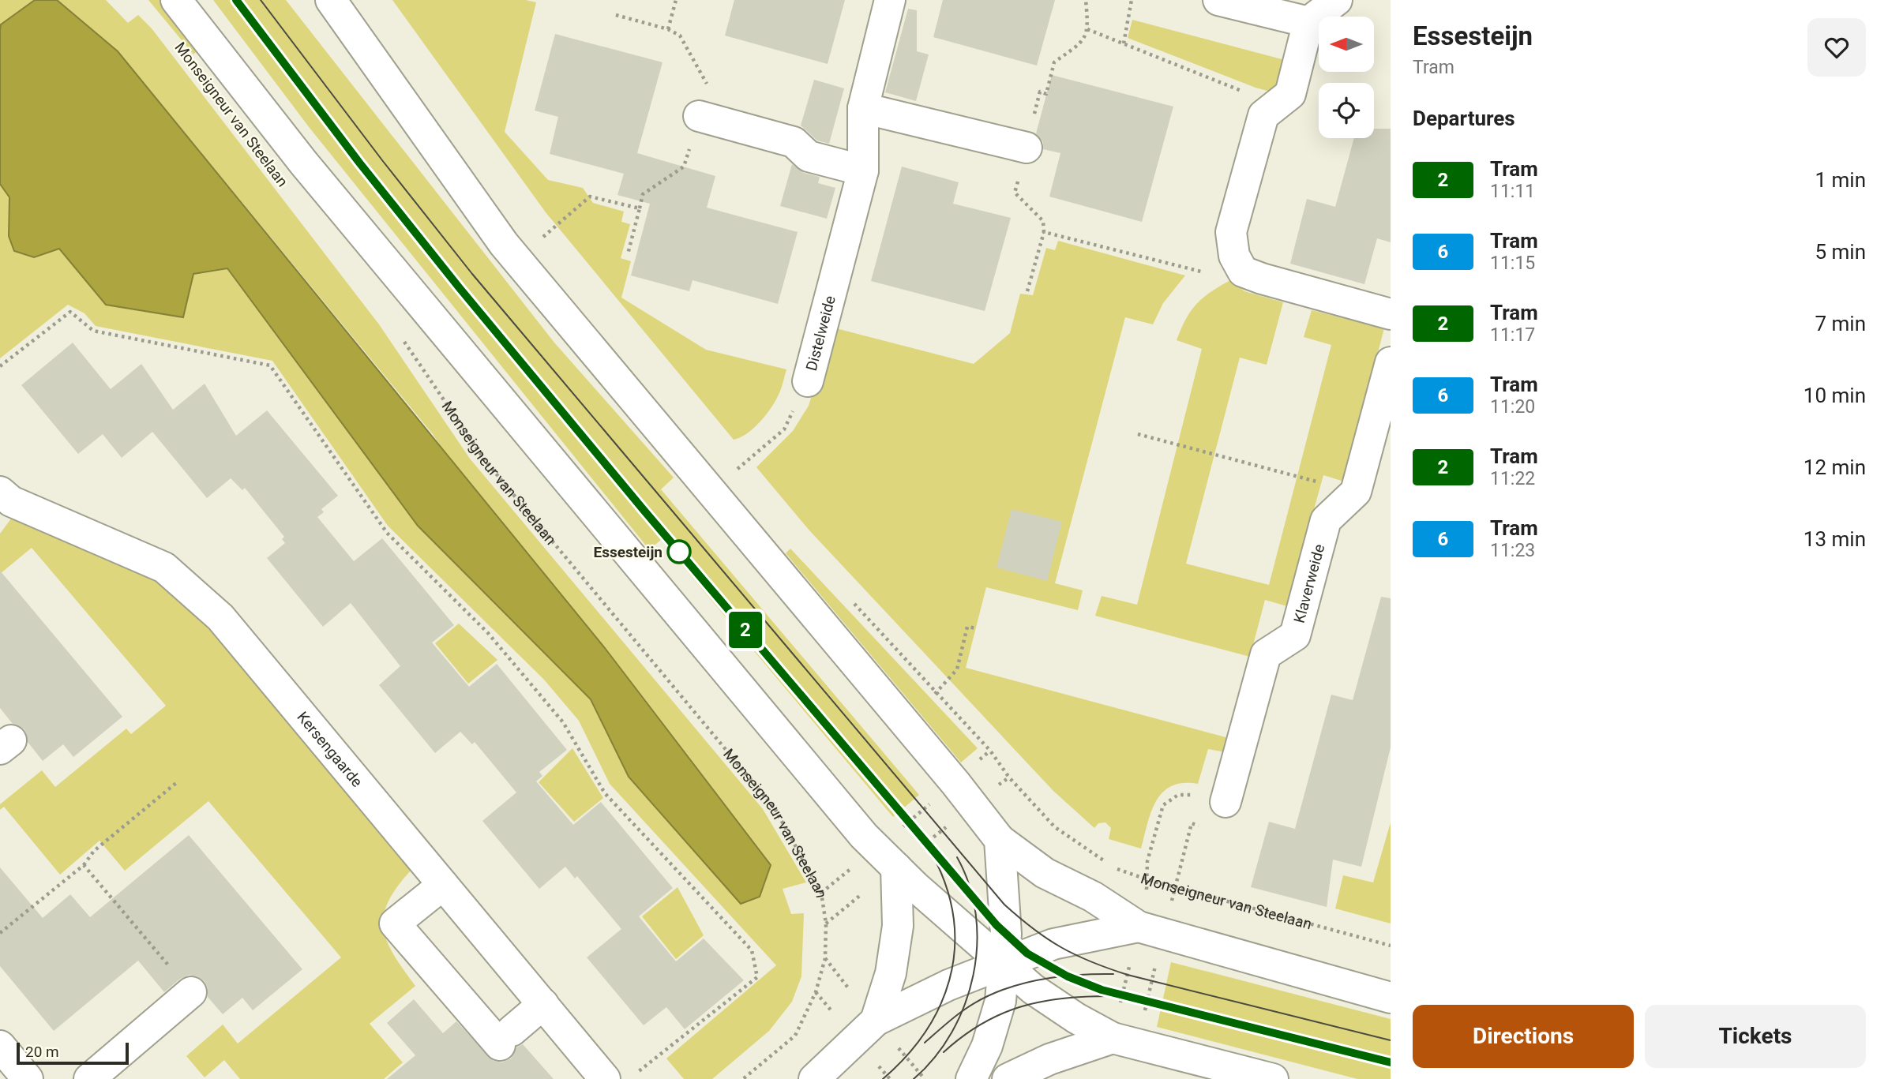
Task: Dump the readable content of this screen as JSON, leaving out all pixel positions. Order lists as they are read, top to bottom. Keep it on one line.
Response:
{"streets":{"main road":["Monseigneur van Steelaan","Distelweide","Klaverweide","Kersengaarde"]},"places":["Essesteijn"],"lines":["tram line 2"],"scale_bar":"20 m","north":"left","page":{"on_map":"2","heading":[["Essesteijn","Tram"],"Departures"],"list":[{"mark":"2","name":"Tram","note":"11:11","value":"1 min"},{"mark":"6","name":"Tram","note":"11:15","value":"5 min"},{"mark":"2","name":"Tram","note":"11:17","value":"7 min"},{"mark":"6","name":"Tram","note":"11:20","value":"10 min"},{"mark":"2","name":"Tram","note":"11:22","value":"12 min"},{"mark":"6","name":"Tram","note":"11:23","value":"13 min"}],"buttons":["Directions","Tickets"],"scale":"20 m"}}
